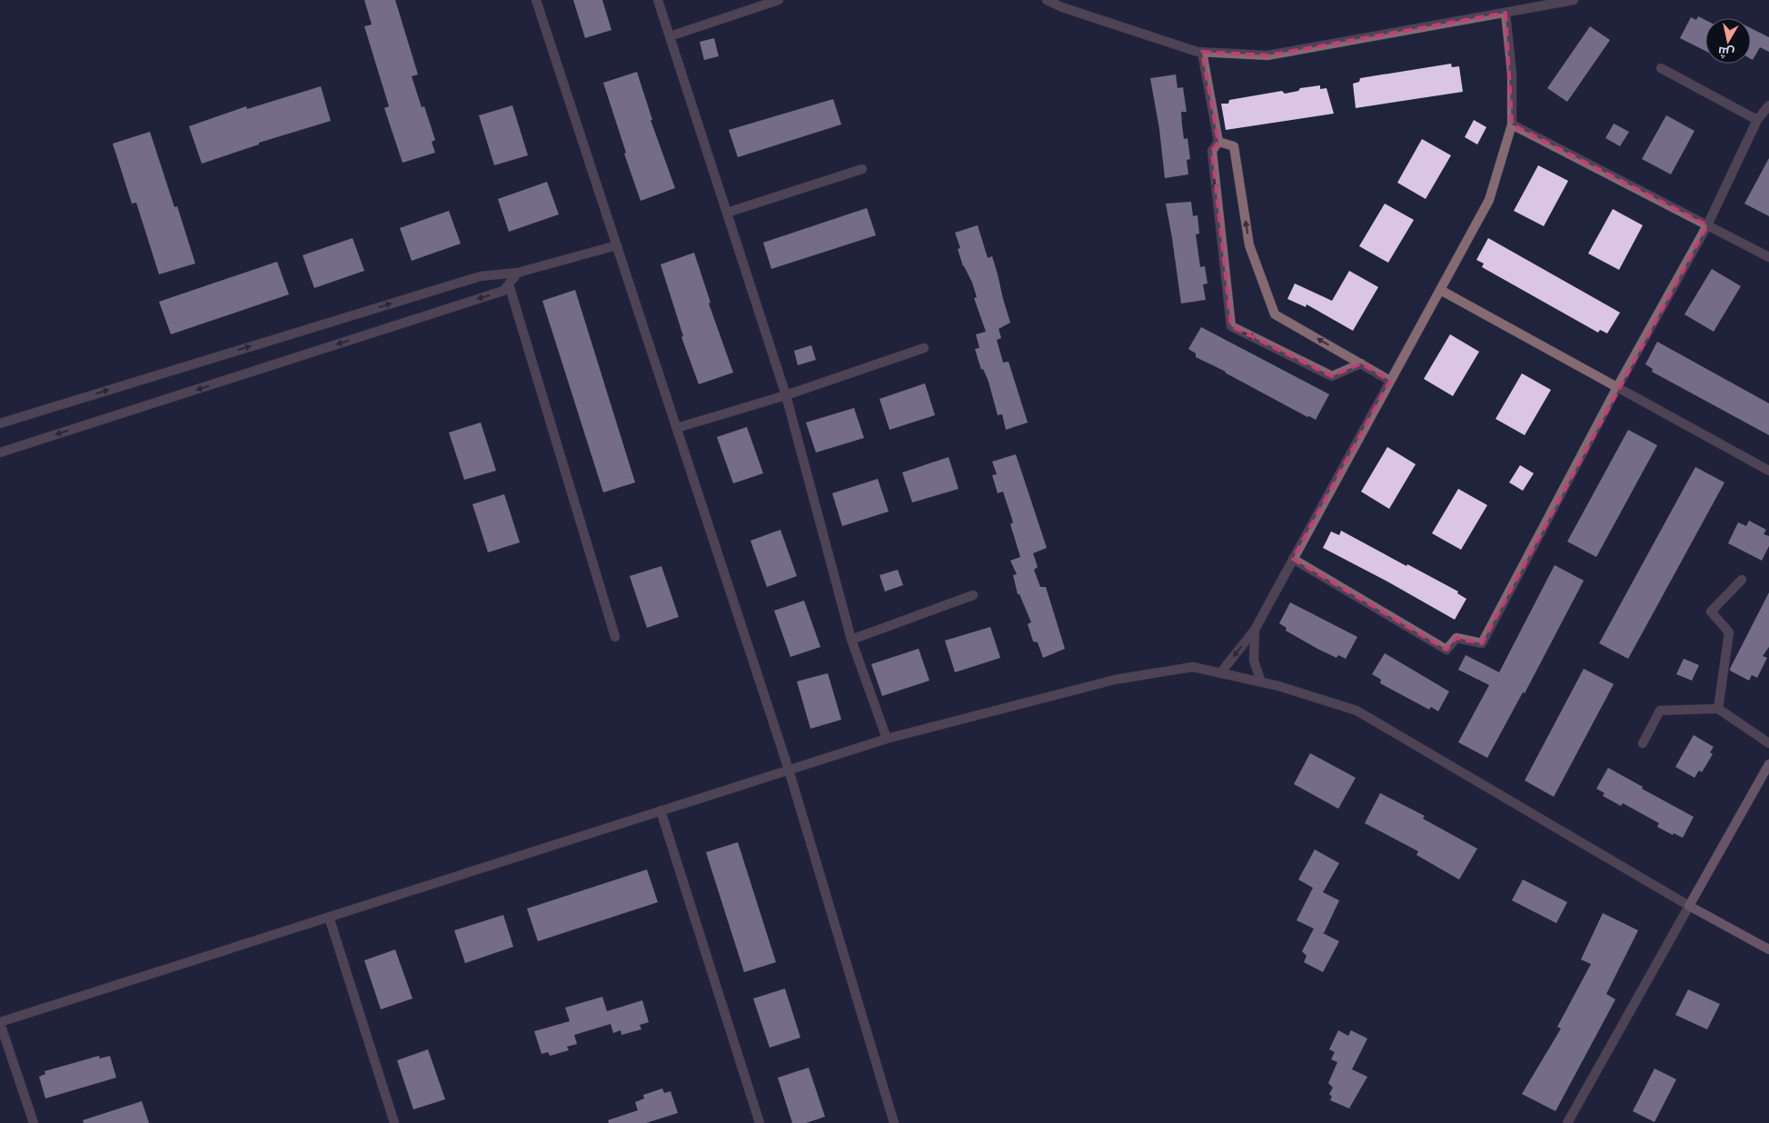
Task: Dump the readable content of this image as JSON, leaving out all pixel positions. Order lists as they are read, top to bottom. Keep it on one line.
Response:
{"north":"bottom"}
